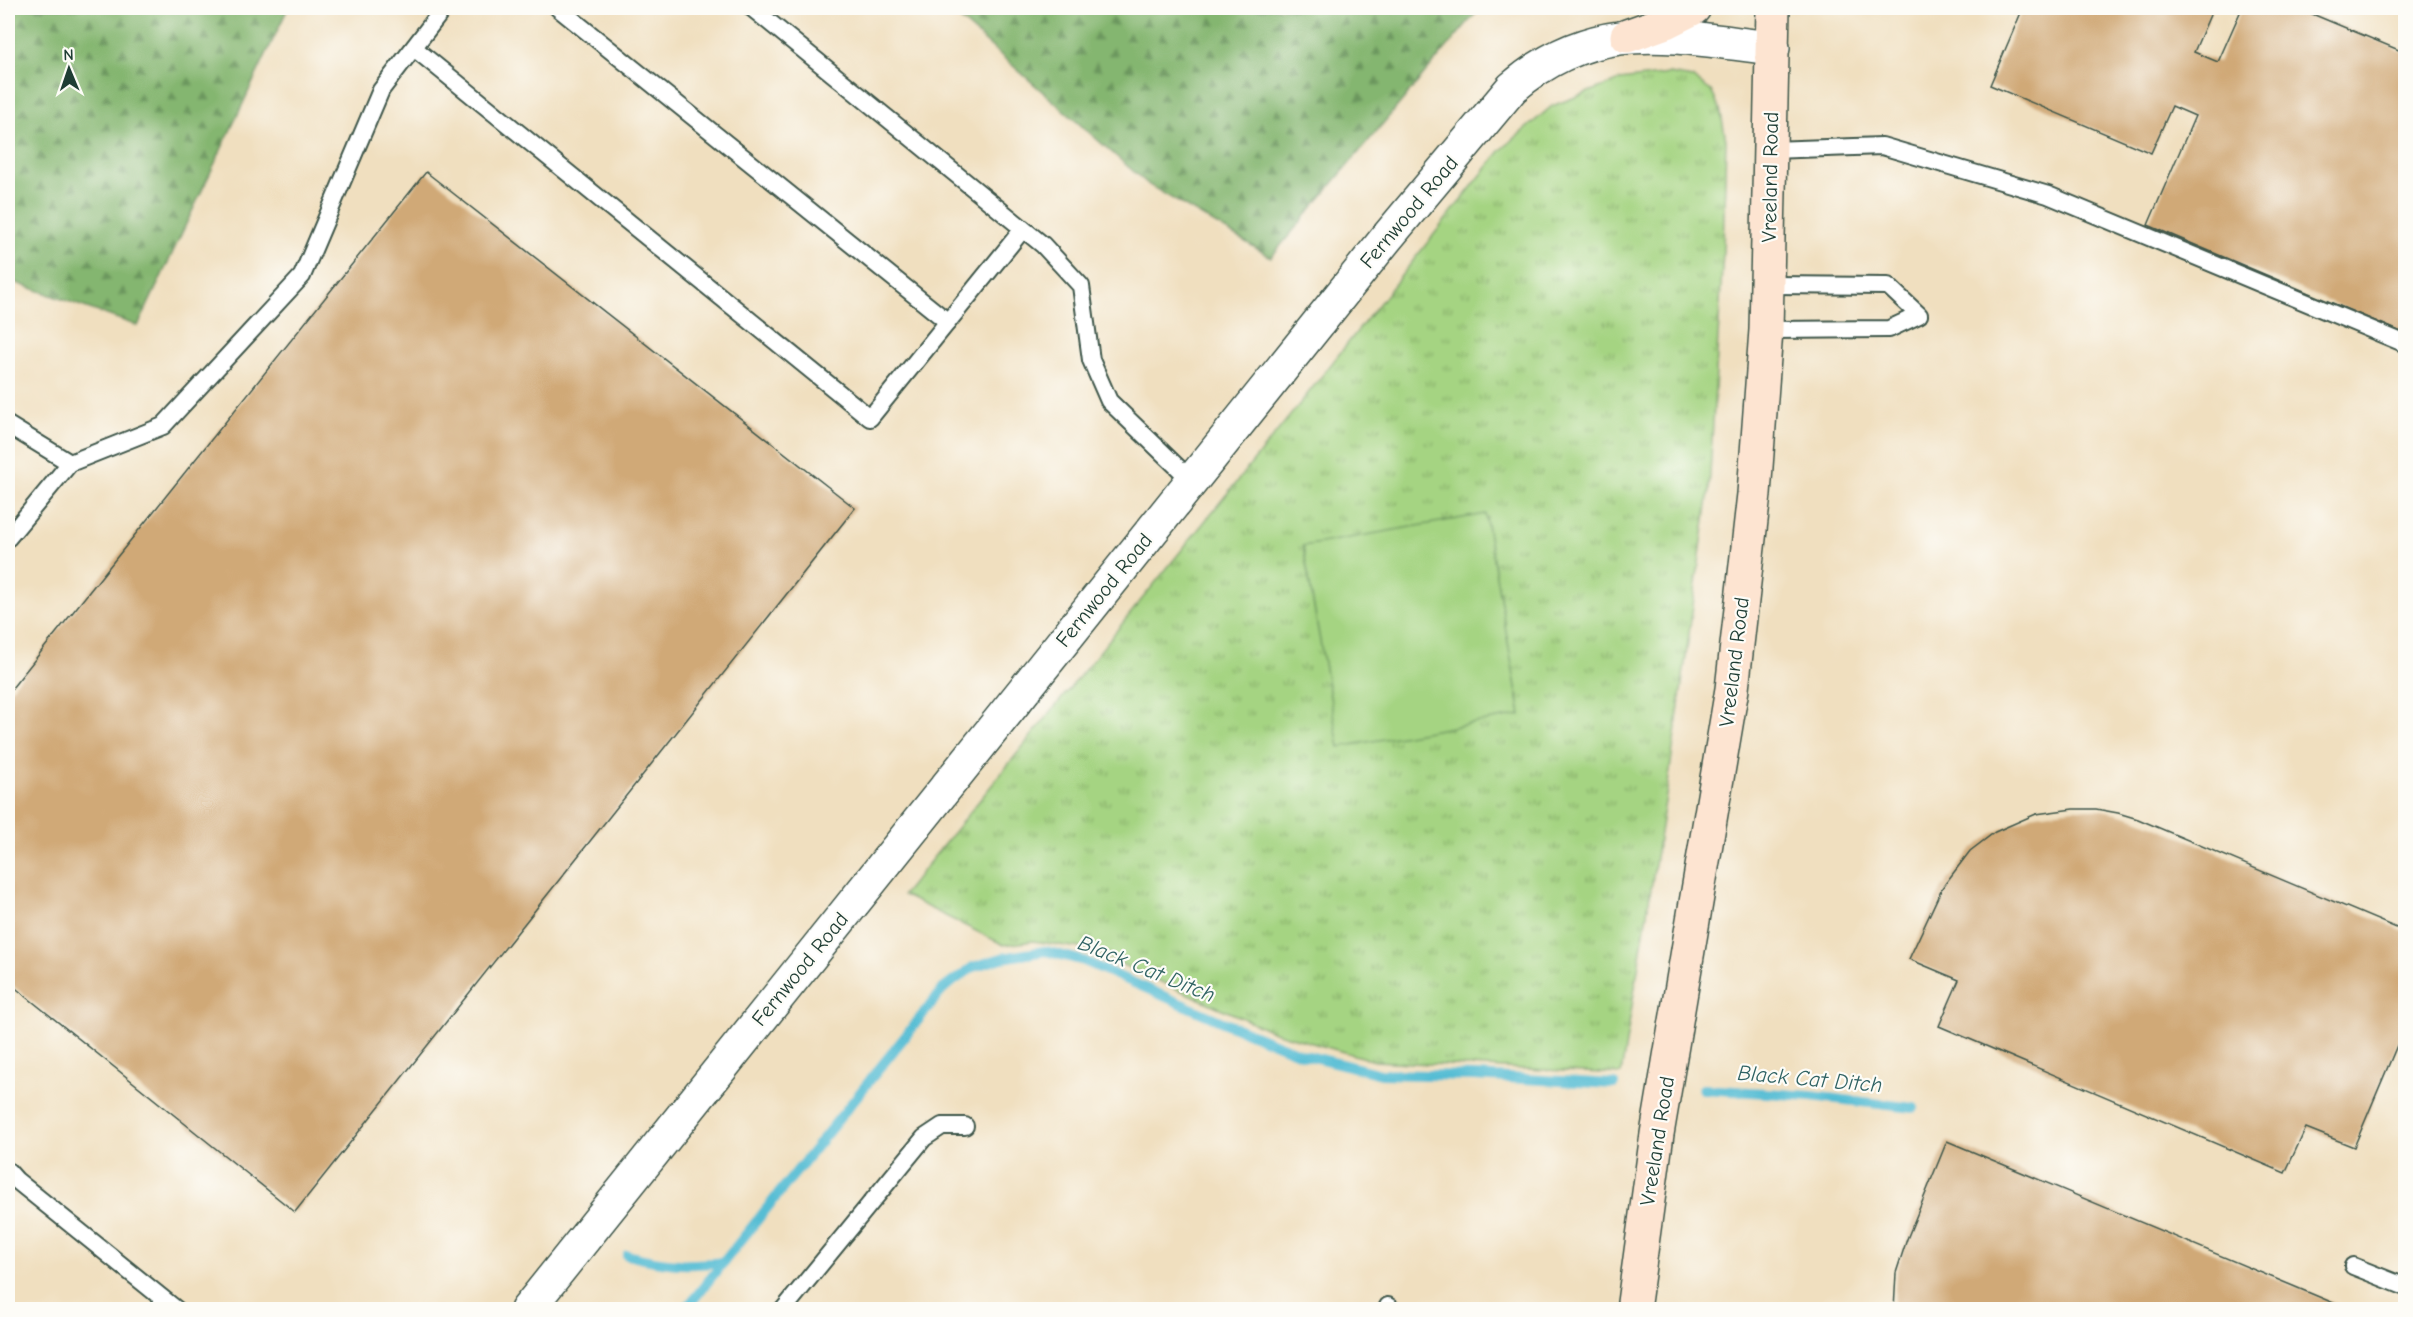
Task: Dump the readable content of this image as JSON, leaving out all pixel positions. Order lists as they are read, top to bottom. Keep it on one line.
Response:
{"streets":{"street":["Vreeland Road","Fernwood Road"]},"crossings":[["Vreeland Road","Fernwood Road"]],"water":["Black Cat Ditch"],"north":"top"}
